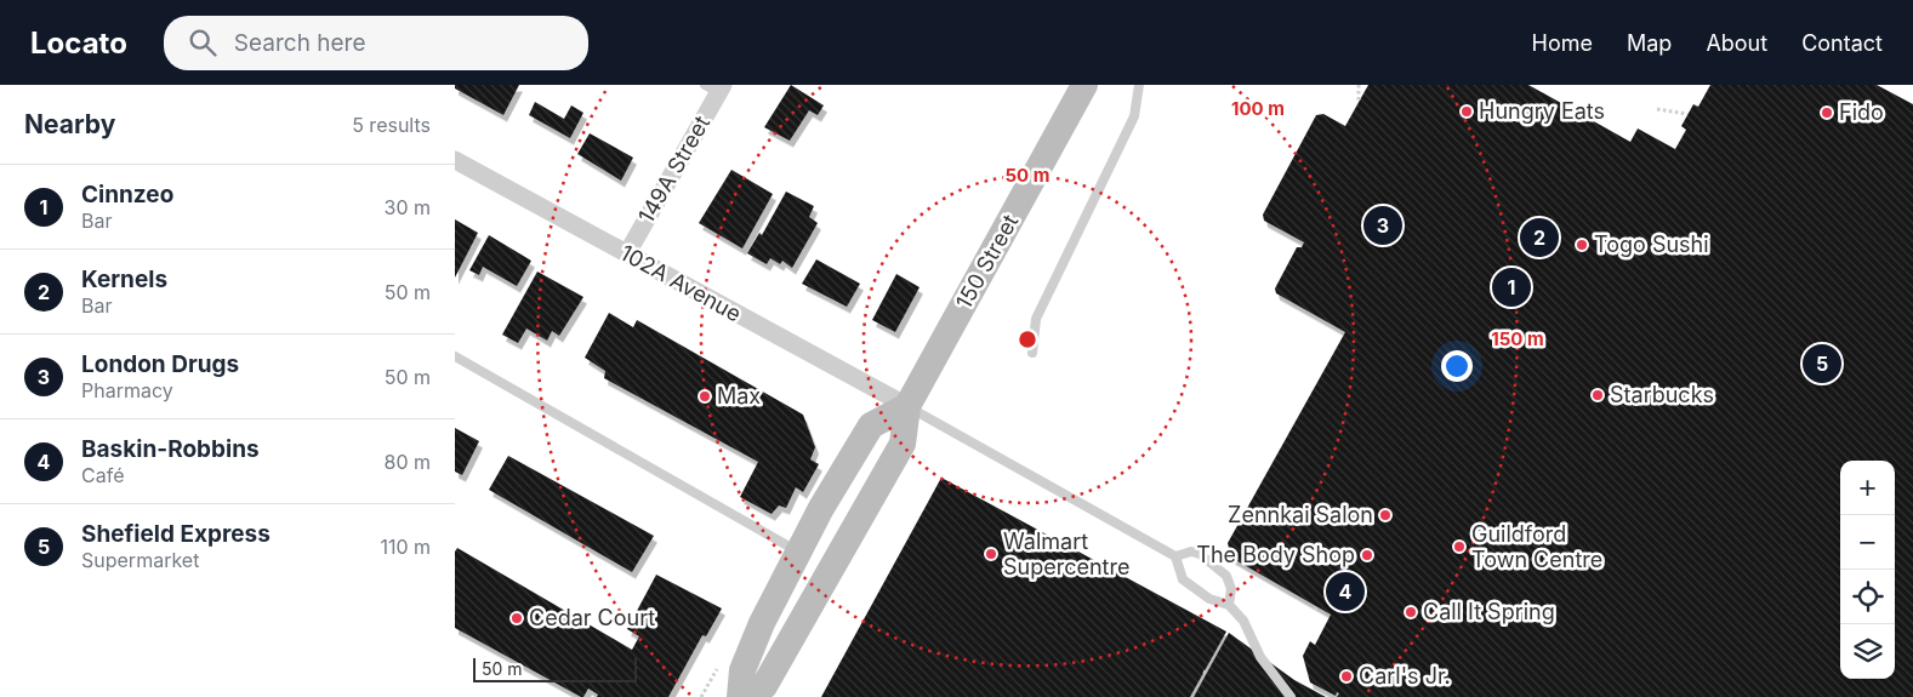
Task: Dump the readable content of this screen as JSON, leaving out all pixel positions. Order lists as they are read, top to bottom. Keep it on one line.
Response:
{"streets":{"main road":["150 Street"],"street":["149A Street","102A Avenue"]},"crossings":[["149A Street","102A Avenue"],["150 Street","102A Avenue"]],"places":["Hungry Eats","Fido","Togo Sushi","Starbucks","Max","Zennkai Salon","Guildford Town Centre","Walmart Supercentre","The Body Shop","Call It Spring","Cedar Court","Carl's Jr."],"scale_bar":"50 m","page":{"header":"Locato","search":"Search here","nav":["Home","Map","About","Contact"],"heading":["Nearby","5 results"],"list":[{"mark":"1","name":"Cinnzeo","note":"Bar","value":"30 m"},{"mark":"2","name":"Kernels","note":"Bar","value":"50 m"},{"mark":"3","name":"London Drugs","note":"Pharmacy","value":"50 m"},{"mark":"4","name":"Baskin-Robbins","note":"Café","value":"80 m"},{"mark":"5","name":"Shefield Express","note":"Supermarket","value":"110 m"}],"pins":["3","2","1","5","4"],"map_buttons":["+","−"],"scale":"50 m"},"rings":["100 m","50 m","150 m"]}
